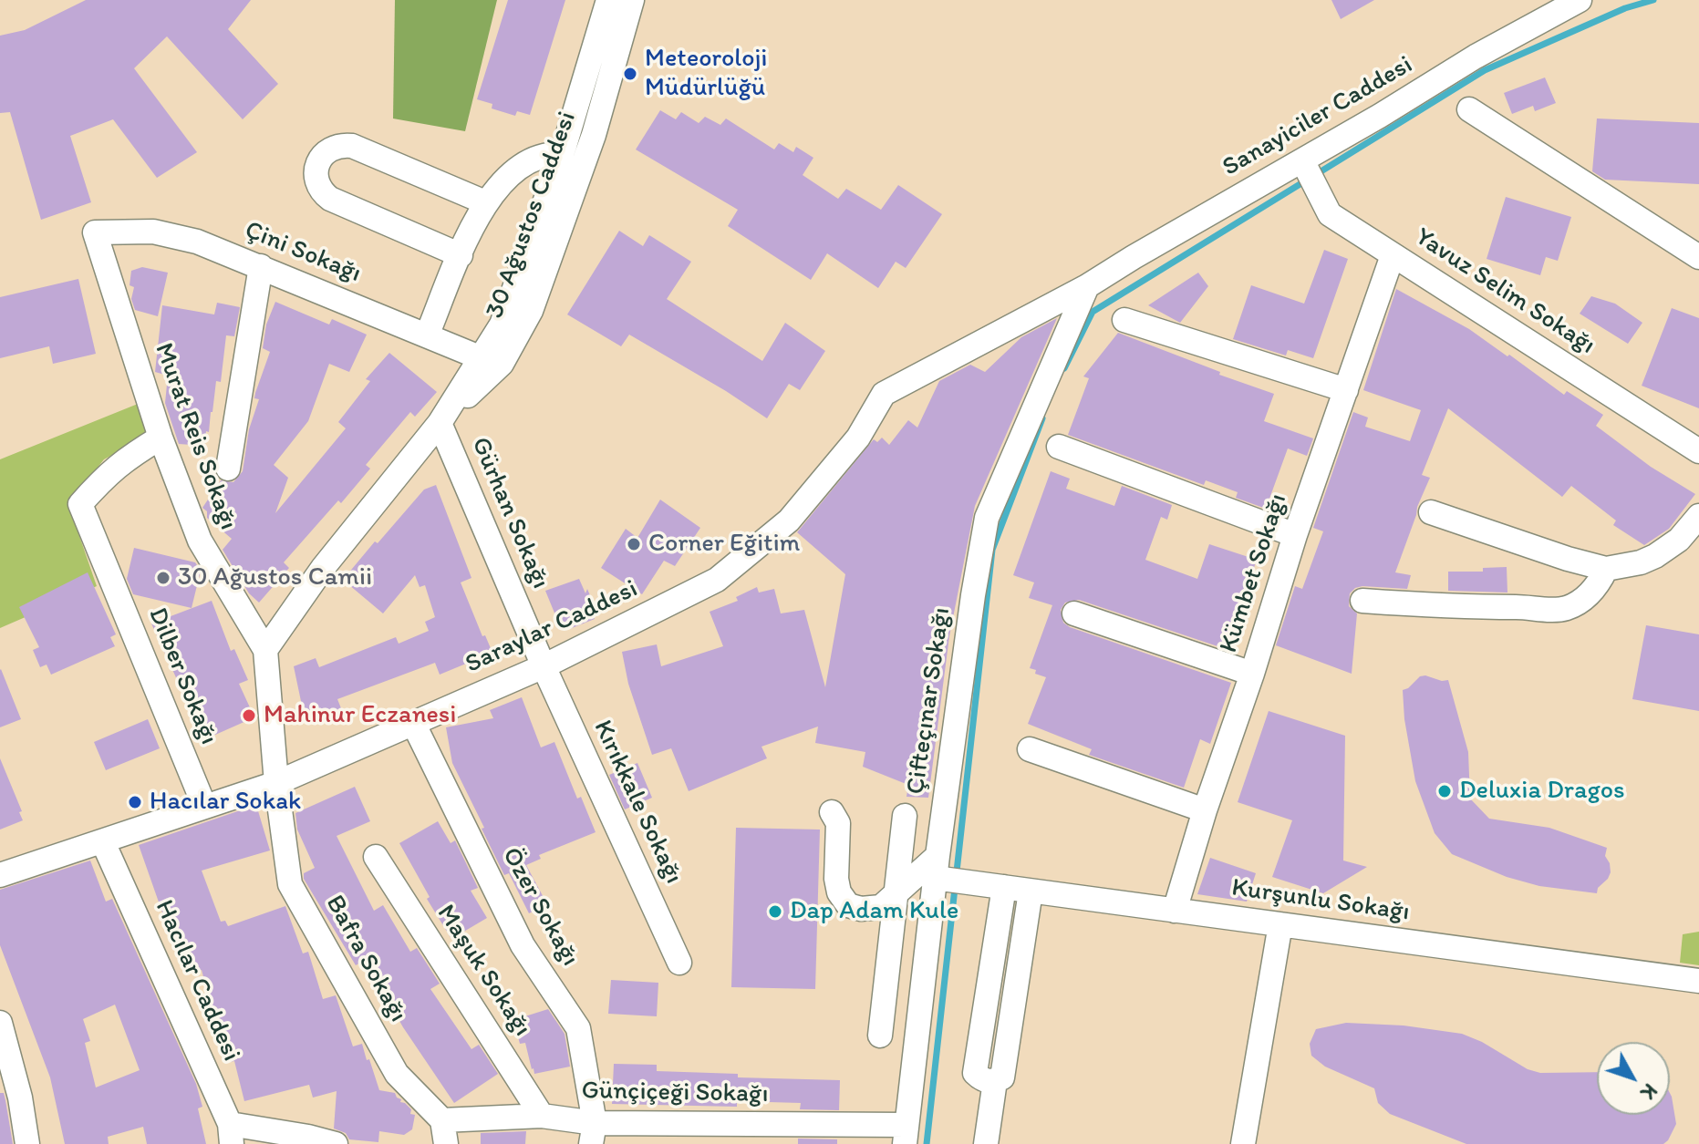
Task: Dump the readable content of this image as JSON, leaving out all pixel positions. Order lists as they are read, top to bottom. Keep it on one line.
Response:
{"streets":{"street":["Sanayiciler Caddesi","30 Ağustos Caddesi","Çini Sokağı","Yavuz Selim Sokağı","Murat Reis Sokağı","Gürhan Sokağı","Kümbet Sokağı","Saraylar Caddesi","Dilber Sokağı","Çifteçınar Sokağı","Kırıkkale Sokağı","Kurşunlu Sokağı","Özer Sokağı","Bafra Sokağı","Maşuk Sokağı","Hacılar Caddesi","Günçiçeği Sokağı"]},"crossings":[["Sanayiciler Caddesi","Yavuz Selim Sokağı"],["Sanayiciler Caddesi","Saraylar Caddesi"],["Sanayiciler Caddesi","Çifteçınar Sokağı"],["30 Ağustos Caddesi","Çini Sokağı"],["30 Ağustos Caddesi","Murat Reis Sokağı"],["30 Ağustos Caddesi","Gürhan Sokağı"],["Çini Sokağı","Murat Reis Sokağı"],["Yavuz Selim Sokağı","Kümbet Sokağı"],["Murat Reis Sokağı","Dilber Sokağı"],["Gürhan Sokağı","Saraylar Caddesi"],["Gürhan Sokağı","Kırıkkale Sokağı"],["Kümbet Sokağı","Kurşunlu Sokağı"],["Saraylar Caddesi","Dilber Sokağı"],["Saraylar Caddesi","Çifteçınar Sokağı"],["Saraylar Caddesi","Kırıkkale Sokağı"],["Saraylar Caddesi","Özer Sokağı"],["Saraylar Caddesi","Bafra Sokağı"],["Saraylar Caddesi","Hacılar Caddesi"],["Çifteçınar Sokağı","Kurşunlu Sokağı"],["Çifteçınar Sokağı","Günçiçeği Sokağı"],["Özer Sokağı","Günçiçeği Sokağı"],["Bafra Sokağı","Günçiçeği Sokağı"],["Maşuk Sokağı","Günçiçeği Sokağı"]],"places":["Meteoroloji Müdürlüğü","Corner Eğitim","30 Ağustos Camii","Mahinur Eczanesi","Deluxia Dragos","Hacılar Sokak","Dap Adam Kule"],"north":"bottom right"}
